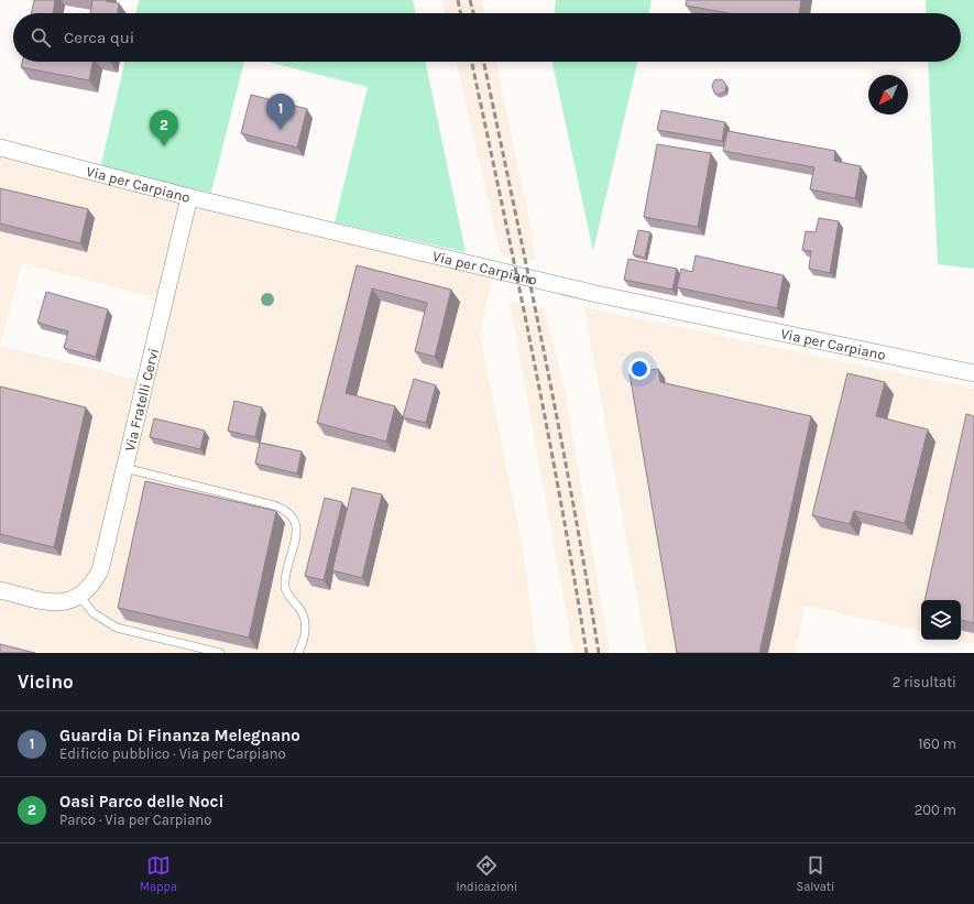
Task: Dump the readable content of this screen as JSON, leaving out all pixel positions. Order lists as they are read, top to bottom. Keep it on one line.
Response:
{"streets":{"street":["Via per Carpiano","Via Fratelli Cervi"]},"crossings":[["Via per Carpiano","Via Fratelli Cervi"]],"north":"bottom left","page":{"search":"Cerca qui","pins":["1","2"],"heading":["Vicino","2 risultati"],"list":[{"mark":"1","name":"Guardia Di Finanza Melegnano","note":"Edificio pubblico · Via per Carpiano","value":"160 m"},{"mark":"2","name":"Oasi Parco delle Noci","note":"Parco · Via per Carpiano","value":"200 m"}],"nav":["Mappa","Indicazioni","Salvati"]}}
